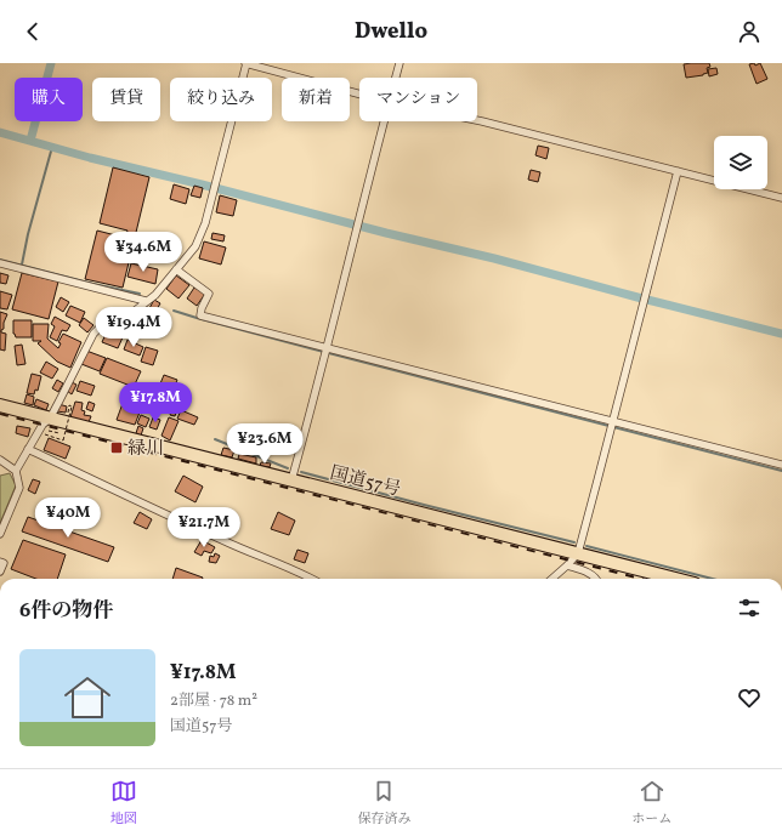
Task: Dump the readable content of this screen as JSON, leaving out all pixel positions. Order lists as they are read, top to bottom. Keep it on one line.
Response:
{"streets":{"highway":["国道57号"]},"places":{"transit":["緑川"]},"page":{"header":"Dwello","chip":["購入","賃貸","絞り込み","新着","マンション"],"price":["¥34.6M","¥19.4M","¥17.8M","¥23.6M","¥40M","¥21.7M"],"heading":"6件の物件","list":[{"name":"¥17.8M","note":"2部屋 · 78 m² · 国道57号"}],"tabs":["地図","保存済み","ホーム"]}}
